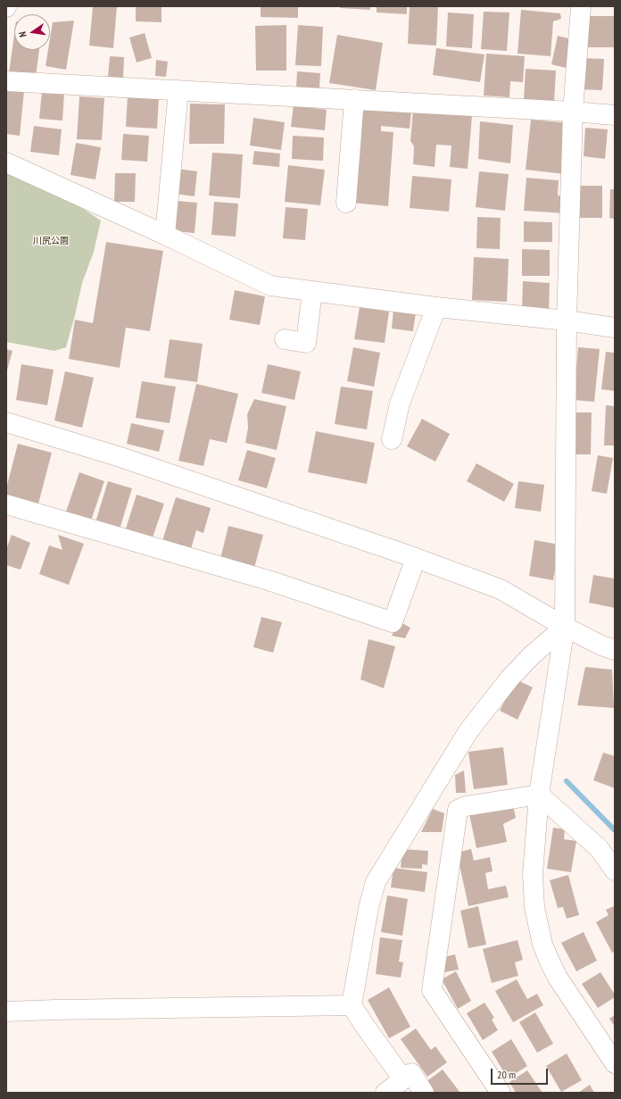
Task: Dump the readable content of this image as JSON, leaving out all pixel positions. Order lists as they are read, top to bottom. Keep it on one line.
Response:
{"parks":["川尻公園"],"scale_bar":"20 m","north":"left"}
